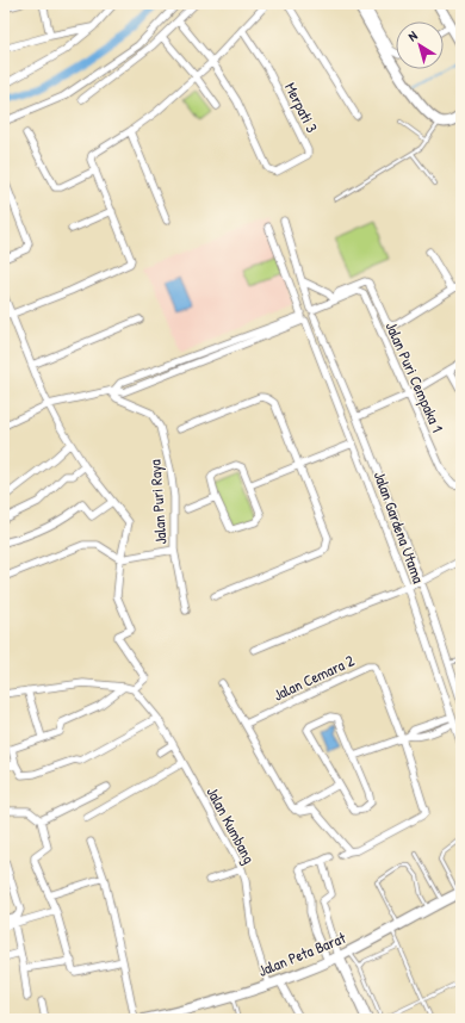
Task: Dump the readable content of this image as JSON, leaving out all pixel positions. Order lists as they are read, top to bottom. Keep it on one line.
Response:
{"streets":{"main road":["Jalan Peta Barat"],"street":["Merpati 3","Jalan Puri Cempaka 1","Jalan Puri Raya","Jalan Gardena Utama","Jalan Cemara 2","Jalan Kumbang"]},"crossings":[["Jalan Kumbang","Jalan Peta Barat"]],"north":"top left"}
